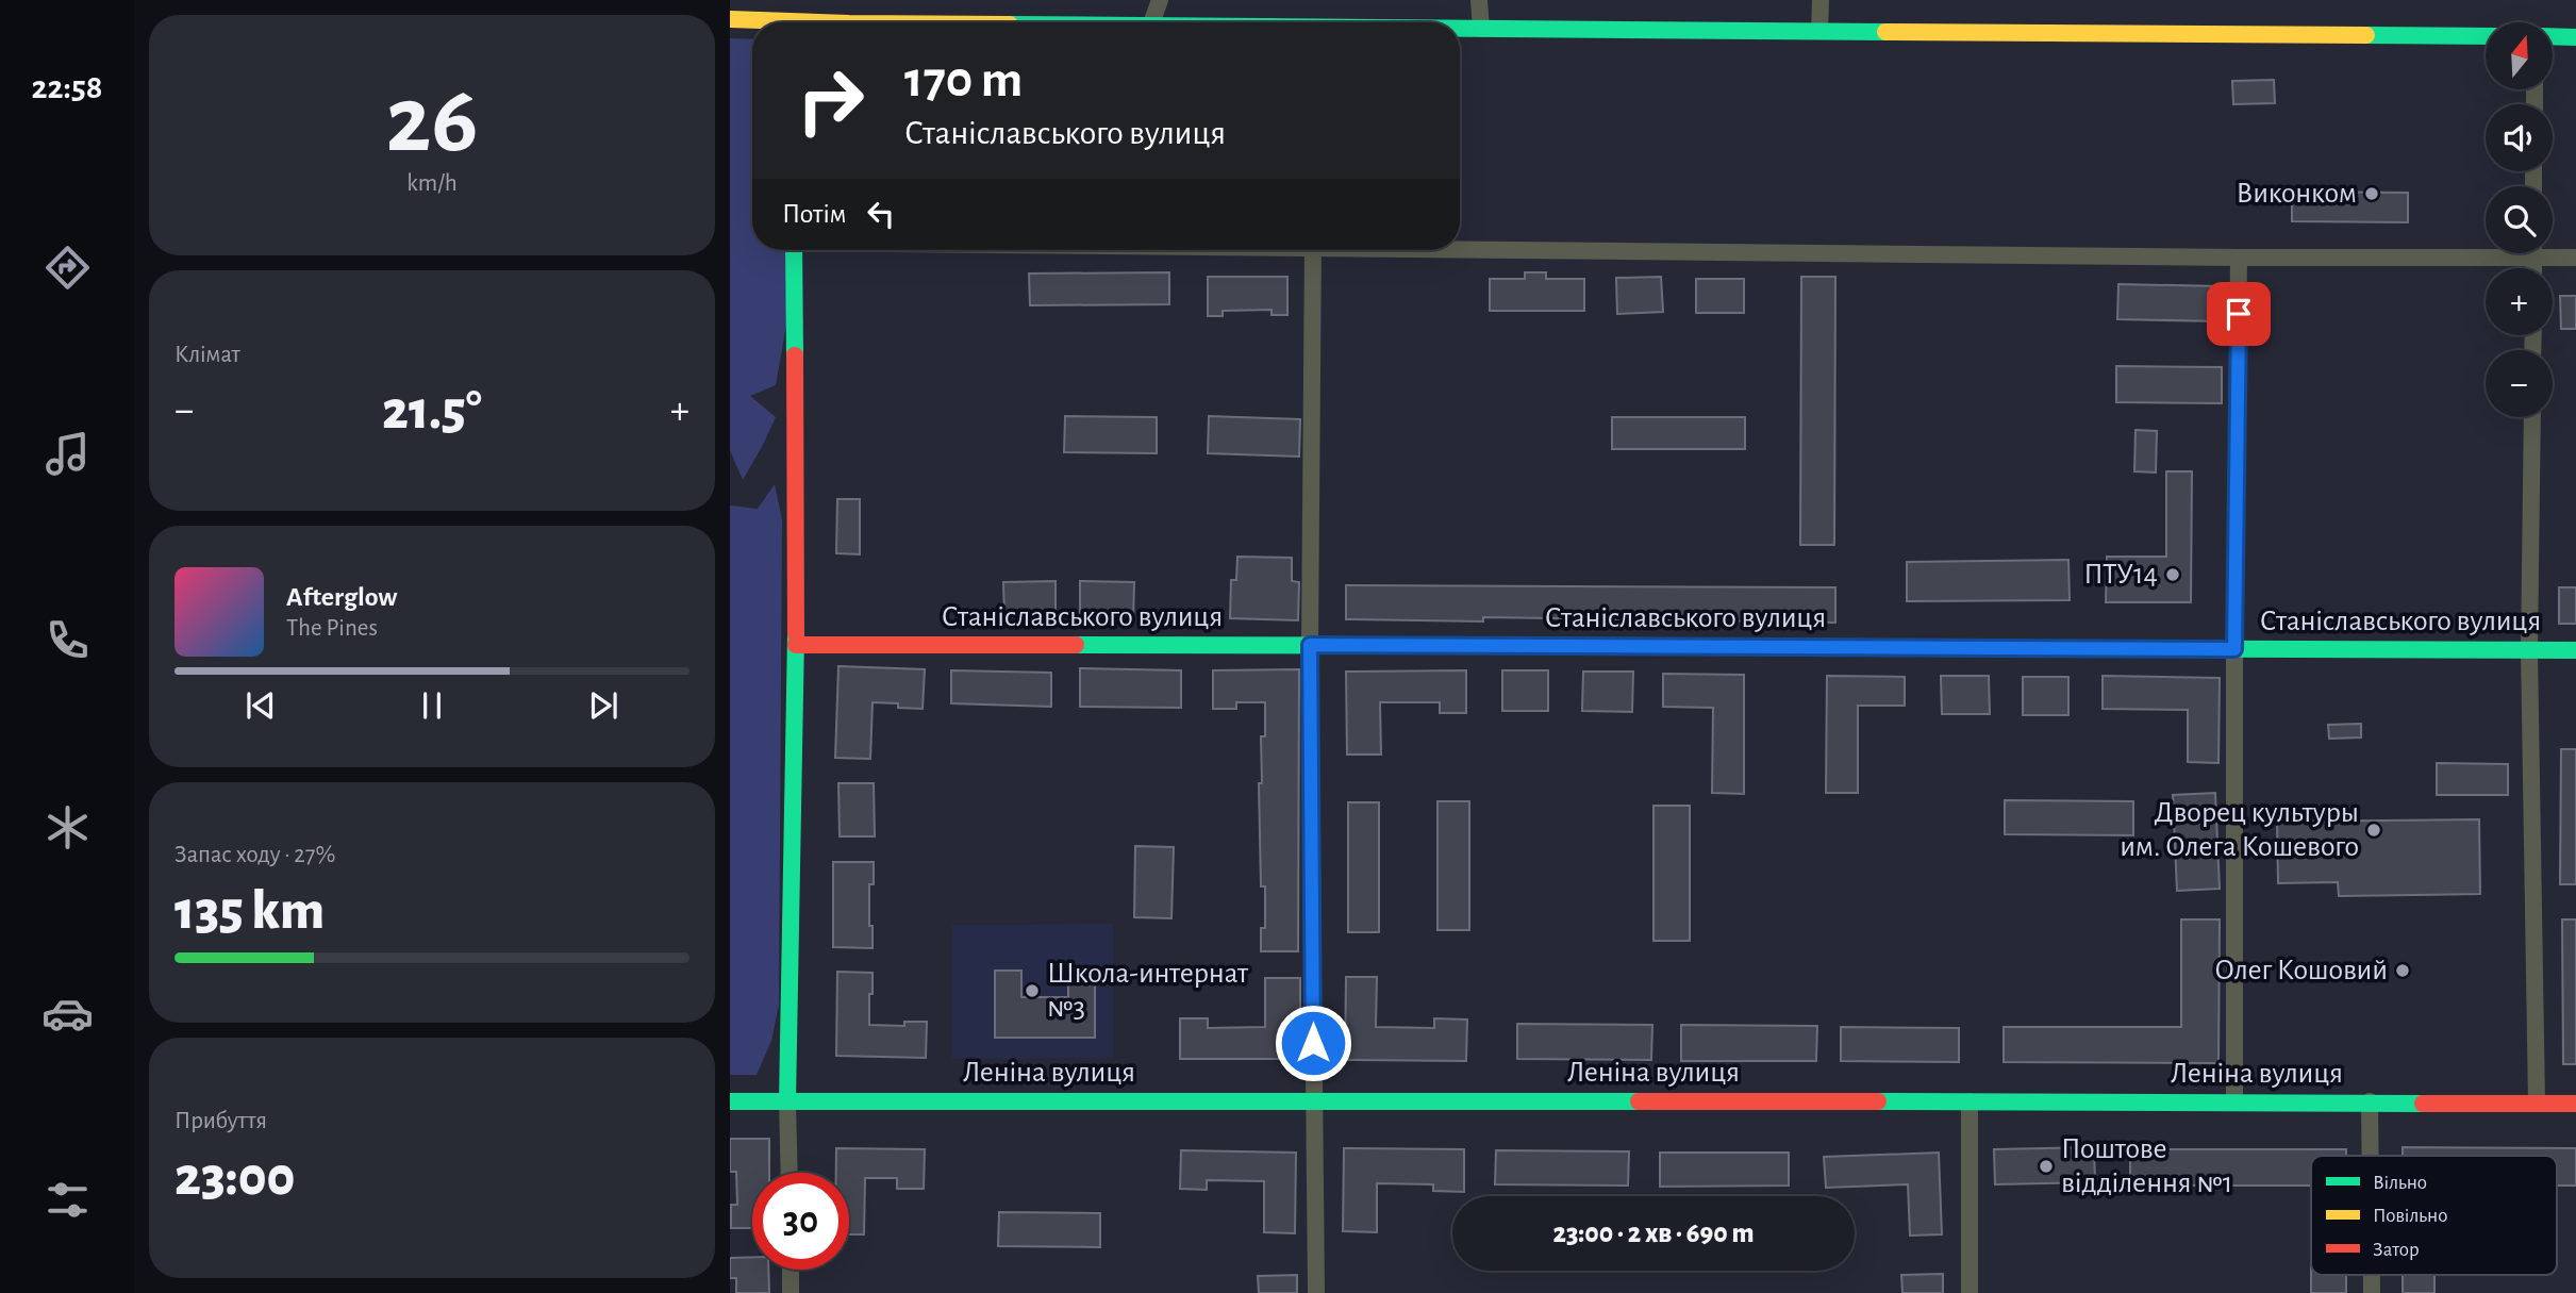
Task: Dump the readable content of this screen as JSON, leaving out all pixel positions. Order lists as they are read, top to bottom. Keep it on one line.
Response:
{"streets":{"street":["Станіславського вулиця","Леніна вулиця"]},"places":["Виконком","ПТУ14","Дворец культуры им. Олега Кошевого","Олег Кошовий","Школа-интернат №3","Поштове відділення №1"],"legend":["Вільно","Повільно","Затор"],"north":"top","page":{"tabs":"22:58","tile":[["26","km/h"],"Клімат",["Запас ходу · 27%","135 km"],["Прибуття","23:00"]],"map_buttons":["+","−"],"turn":["170 m","Станіславського вулиця"],"then":"Потім","heat":["−","21.5°","+"],"song":["Afterglow","The Pines"],"limit":"30","trip":"23:00 · 2 хв · 690 m"}}
